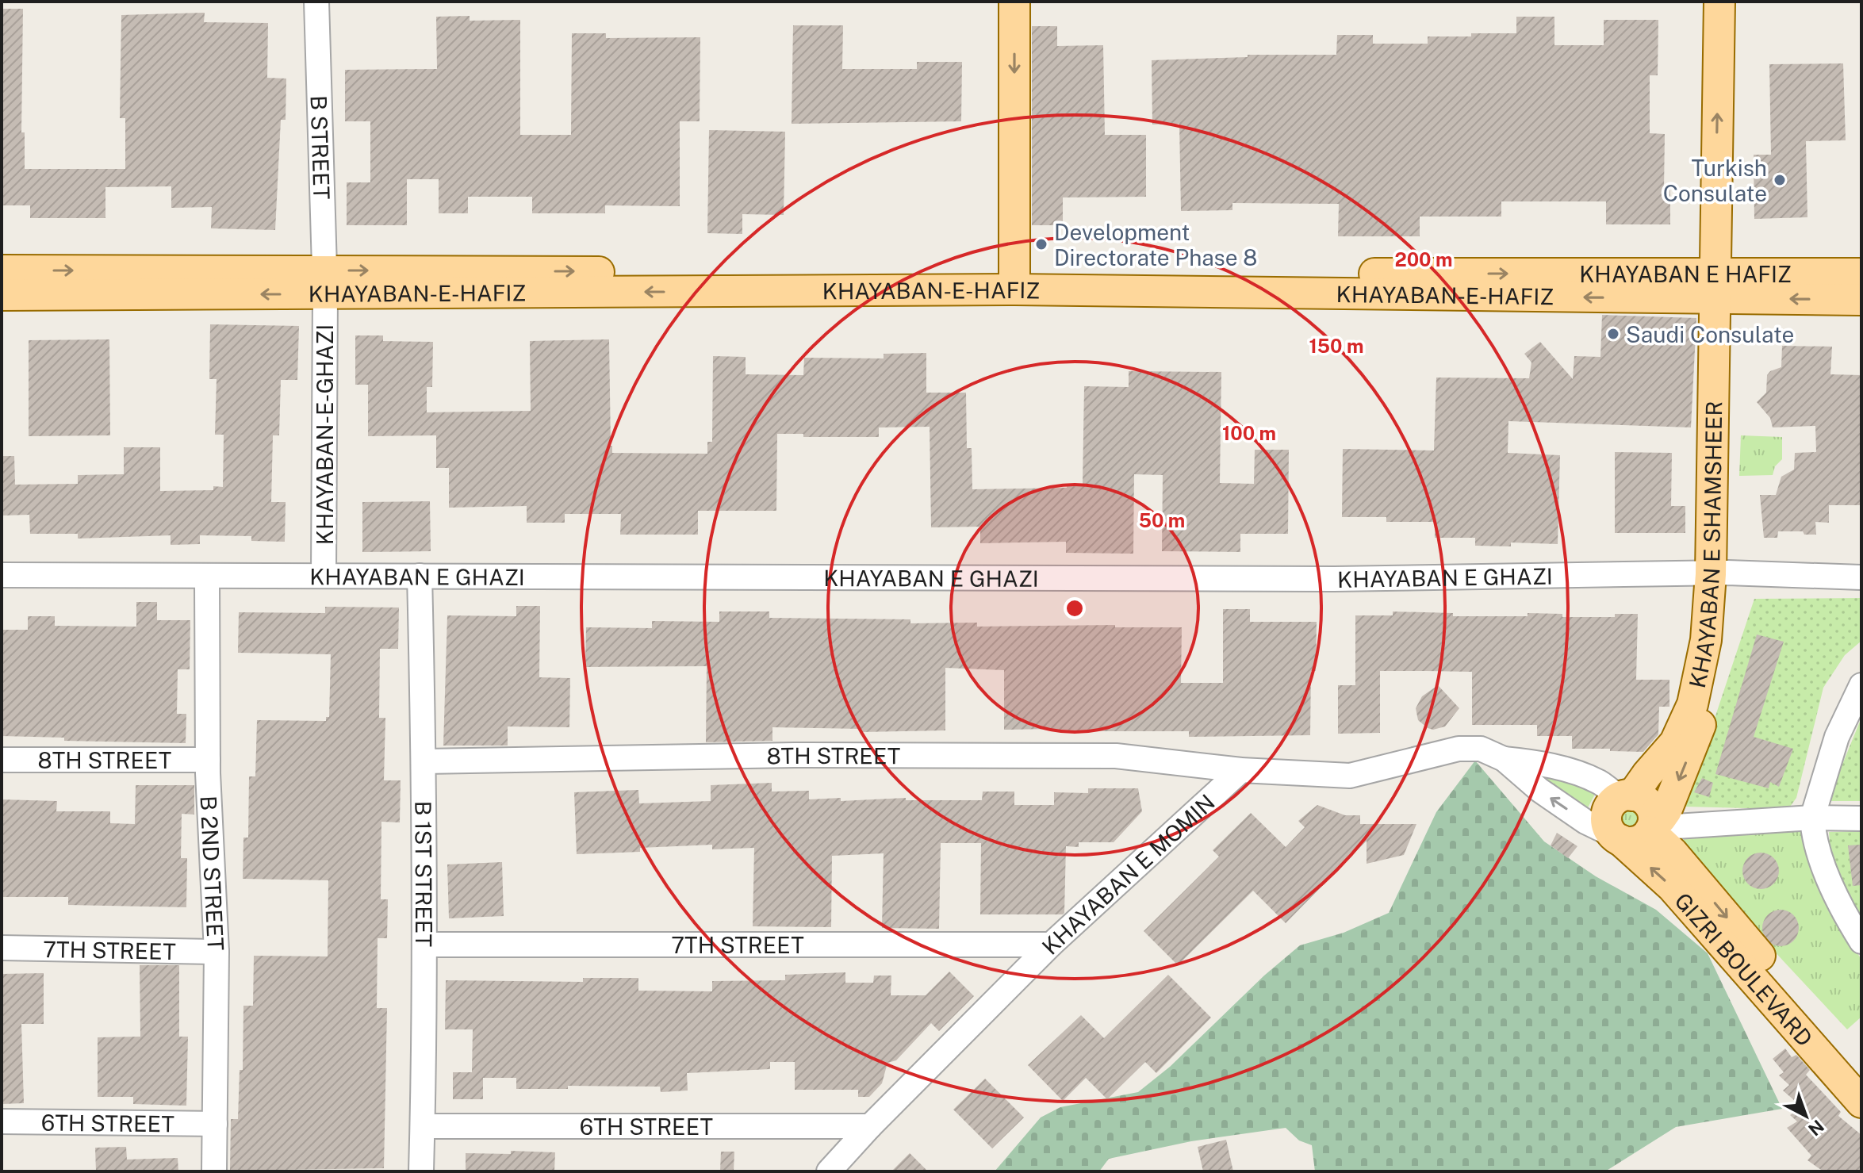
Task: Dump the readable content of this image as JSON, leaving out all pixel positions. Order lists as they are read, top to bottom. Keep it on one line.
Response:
{"streets":{"main road":["KHAYABAN E HAFIZ","KHAYABAN-E-HAFIZ","KHAYABAN E SHAMSHEER","GIZRI BOULEVARD"],"street":["B STREET","KHAYABAN-E-GHAZI","KHAYABAN E GHAZI","8TH STREET","B 1ST STREET","B 2ND STREET","KHAYABAN E MOMIN","7TH STREET","6TH STREET"]},"crossings":[["B STREET","KHAYABAN-E-HAFIZ"],["B STREET","KHAYABAN-E-GHAZI"],["KHAYABAN E HAFIZ","KHAYABAN-E-HAFIZ"],["KHAYABAN E HAFIZ","KHAYABAN E SHAMSHEER"],["KHAYABAN-E-HAFIZ","KHAYABAN-E-GHAZI"],["KHAYABAN-E-GHAZI","KHAYABAN E GHAZI"],["KHAYABAN E SHAMSHEER","KHAYABAN E GHAZI"],["KHAYABAN E SHAMSHEER","GIZRI BOULEVARD"],["KHAYABAN E GHAZI","B 1ST STREET"],["KHAYABAN E GHAZI","B 2ND STREET"],["8TH STREET","B 1ST STREET"],["8TH STREET","B 2ND STREET"],["8TH STREET","KHAYABAN E MOMIN"],["B 1ST STREET","7TH STREET"],["B 1ST STREET","6TH STREET"],["B 2ND STREET","7TH STREET"],["B 2ND STREET","6TH STREET"],["KHAYABAN E MOMIN","7TH STREET"],["KHAYABAN E MOMIN","6TH STREET"]],"places":["Turkish Consulate","Development Directorate Phase 8","Saudi Consulate"],"north":"bottom right","rings":["200 m","150 m","100 m","50 m"]}
